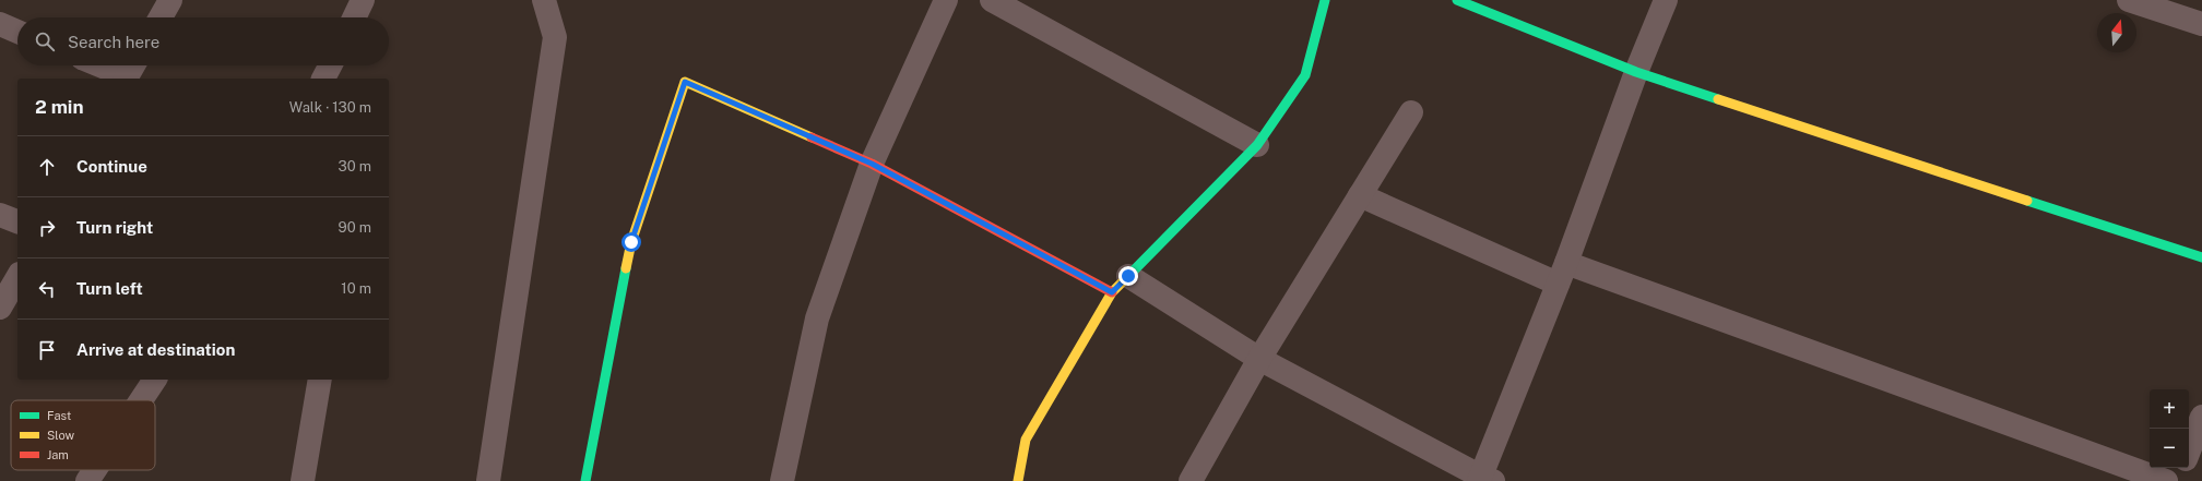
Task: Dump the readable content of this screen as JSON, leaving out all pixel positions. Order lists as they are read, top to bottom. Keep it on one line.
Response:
{"legend":["Fast","Slow","Jam"],"north":"top","page":{"search":"Search here","heading":["2 min","Walk · 130 m"],"list":[["Continue","30 m"],["Turn right","90 m"],["Turn left","10 m"],"Arrive at destination"],"map_buttons":["+","−"]}}
